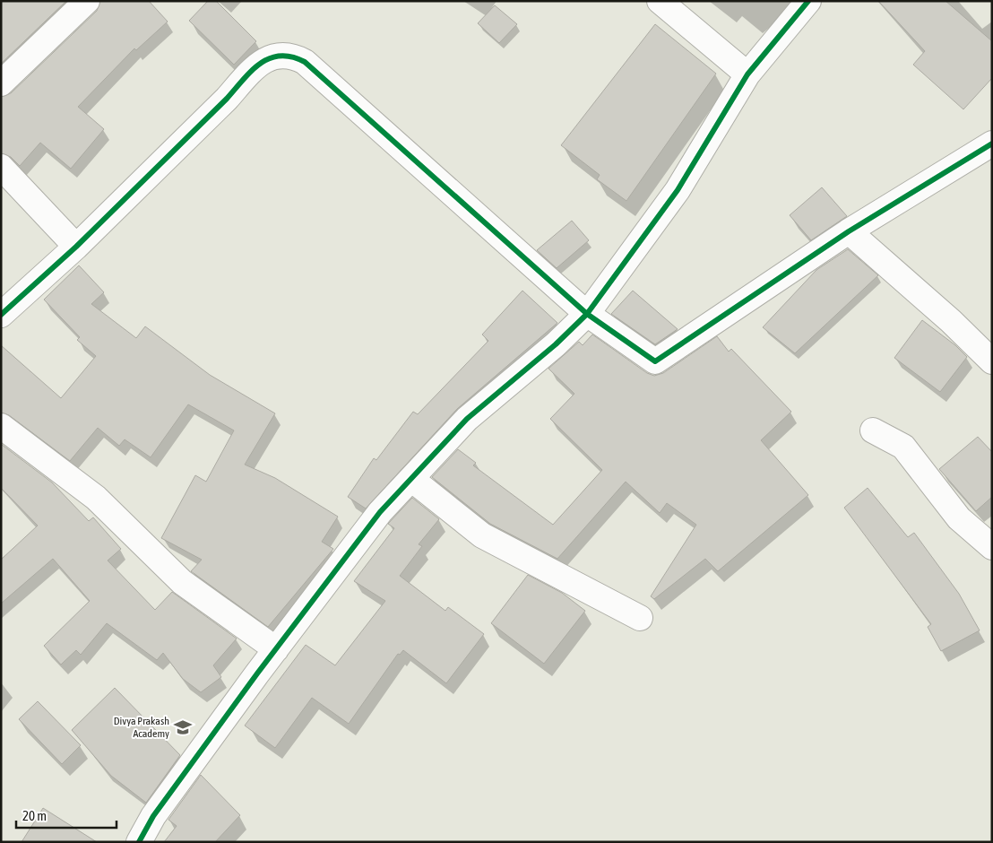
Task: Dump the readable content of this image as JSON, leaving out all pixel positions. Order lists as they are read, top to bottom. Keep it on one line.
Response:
{"places":{"school or university":["Divya Prakash Academy"]},"scale_bar":"20 m"}
